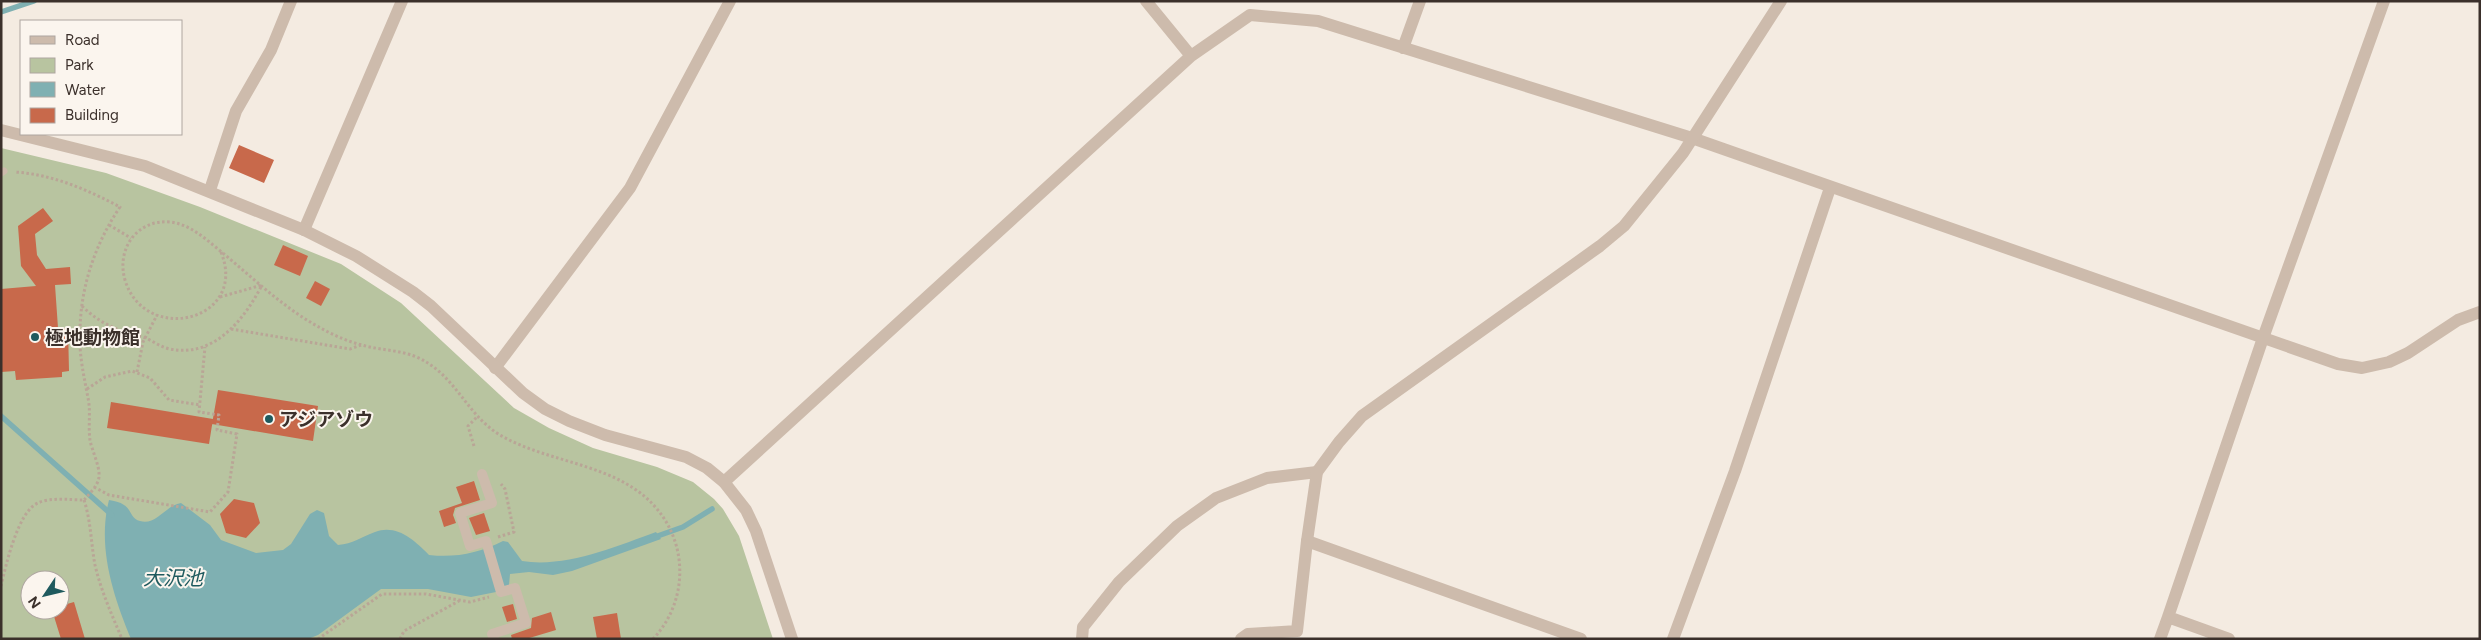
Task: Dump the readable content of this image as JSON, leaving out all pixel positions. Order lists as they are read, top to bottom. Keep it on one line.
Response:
{"water":["大沢池"],"places":["極地動物館","アジアゾウ"],"legend":["Road","Park","Water","Building"],"north":"bottom left"}
